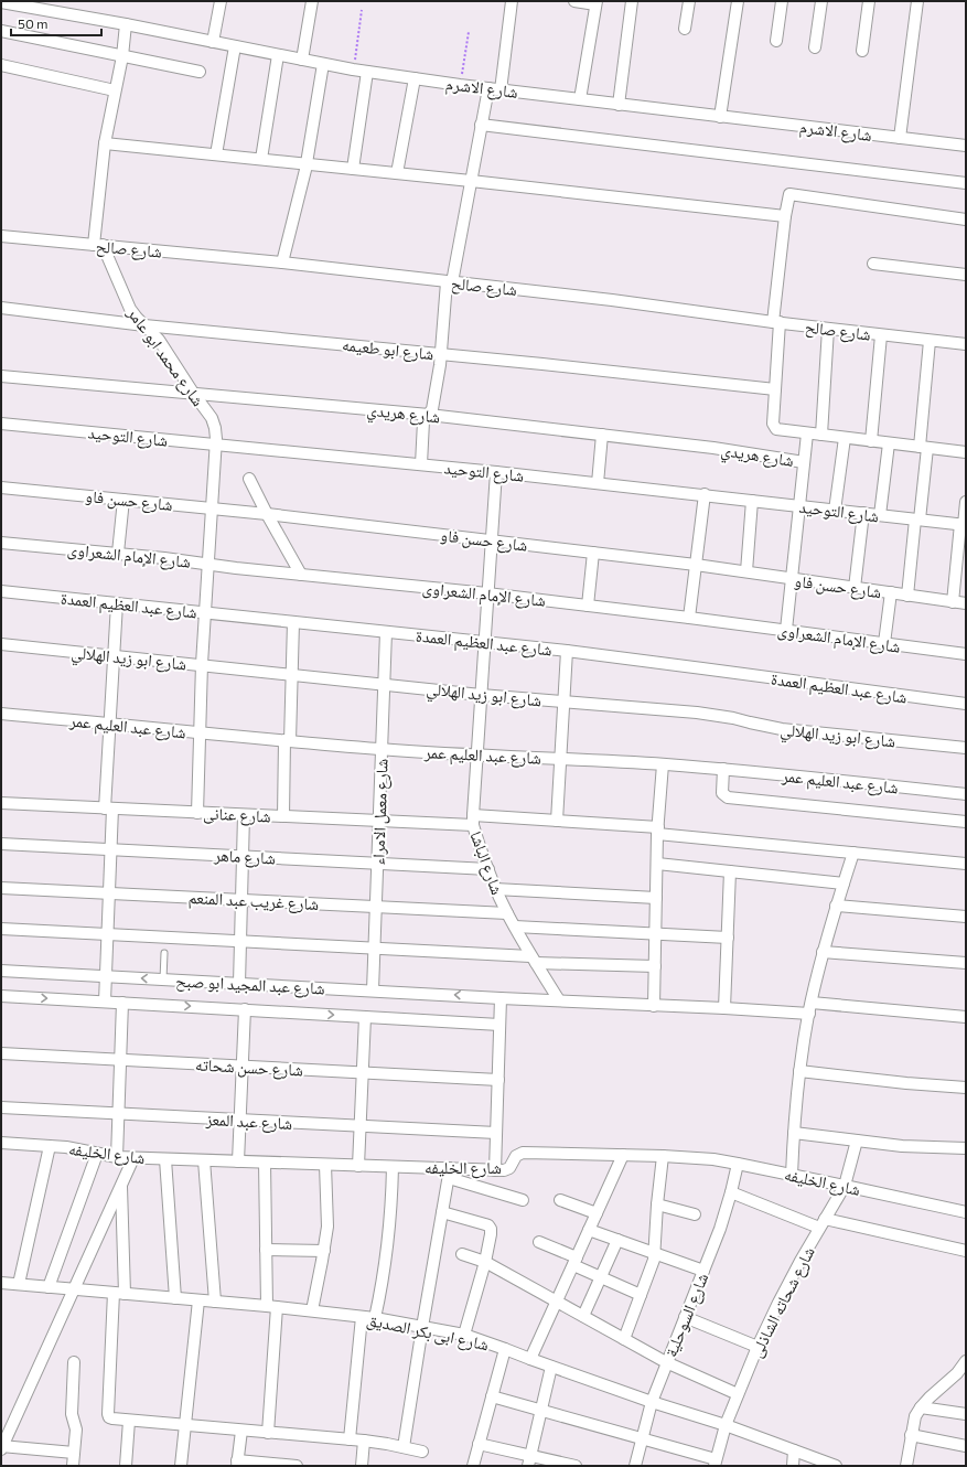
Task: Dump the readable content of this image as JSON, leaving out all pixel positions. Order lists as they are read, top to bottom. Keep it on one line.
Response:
{"streets":{"street":["شارع الاشرم","شارع صالح","شارع ابو طعيمه","شارع محمد ابو عامر","شارع هريدي","شارع التوحيد","شارع حسن فاو","شارع الإمام الشعراوى","شارع عبد العظيم العمدة","شارع ابو زيد الهلالي","شارع عبد العليم عمر","شارع معمل الامراء","شارع عنانى","شارع ماهر","شارع الباشا","شارع غريب عبد المنعم","شارع عبد المجيد ابو صبح","شارع حسن شحاته","شارع عبد المعز","شارع الخليفه","شارع شحاته الشاذلى","شارع السوحلية","شارع ابى بكر الصديق"]},"crossings":[["شارع صالح","شارع محمد ابو عامر"],["شارع ابو طعيمه","شارع محمد ابو عامر"],["شارع محمد ابو عامر","شارع هريدي"],["شارع محمد ابو عامر","شارع التوحيد"],["شارع محمد ابو عامر","شارع حسن فاو"],["شارع محمد ابو عامر","شارع الإمام الشعراوى"],["شارع محمد ابو عامر","شارع عبد العظيم العمدة"],["شارع محمد ابو عامر","شارع ابو زيد الهلالي"],["شارع محمد ابو عامر","شارع عبد العليم عمر"],["شارع محمد ابو عامر","شارع عنانى"],["شارع التوحيد","شارع الباشا"],["شارع حسن فاو","شارع الباشا"],["شارع الإمام الشعراوى","شارع الباشا"],["شارع عبد العظيم العمدة","شارع معمل الامراء"],["شارع عبد العظيم العمدة","شارع الباشا"],["شارع ابو زيد الهلالي","شارع معمل الامراء"],["شارع ابو زيد الهلالي","شارع الباشا"],["شارع عبد العليم عمر","شارع معمل الامراء"],["شارع عبد العليم عمر","شارع الباشا"],["شارع معمل الامراء","شارع عنانى"],["شارع معمل الامراء","شارع ماهر"],["شارع معمل الامراء","شارع غريب عبد المنعم"],["شارع معمل الامراء","شارع عبد المجيد ابو صبح"],["شارع عنانى","شارع الباشا"],["شارع ماهر","شارع الباشا"],["شارع الباشا","شارع غريب عبد المنعم"],["شارع الباشا","شارع عبد المجيد ابو صبح"],["شارع الخليفه","شارع شحاته الشاذلى"],["شارع الخليفه","شارع السوحلية"],["شارع شحاته الشاذلى","شارع ابى بكر الصديق"],["شارع السوحلية","شارع ابى بكر الصديق"]],"scale_bar":"50 m"}
